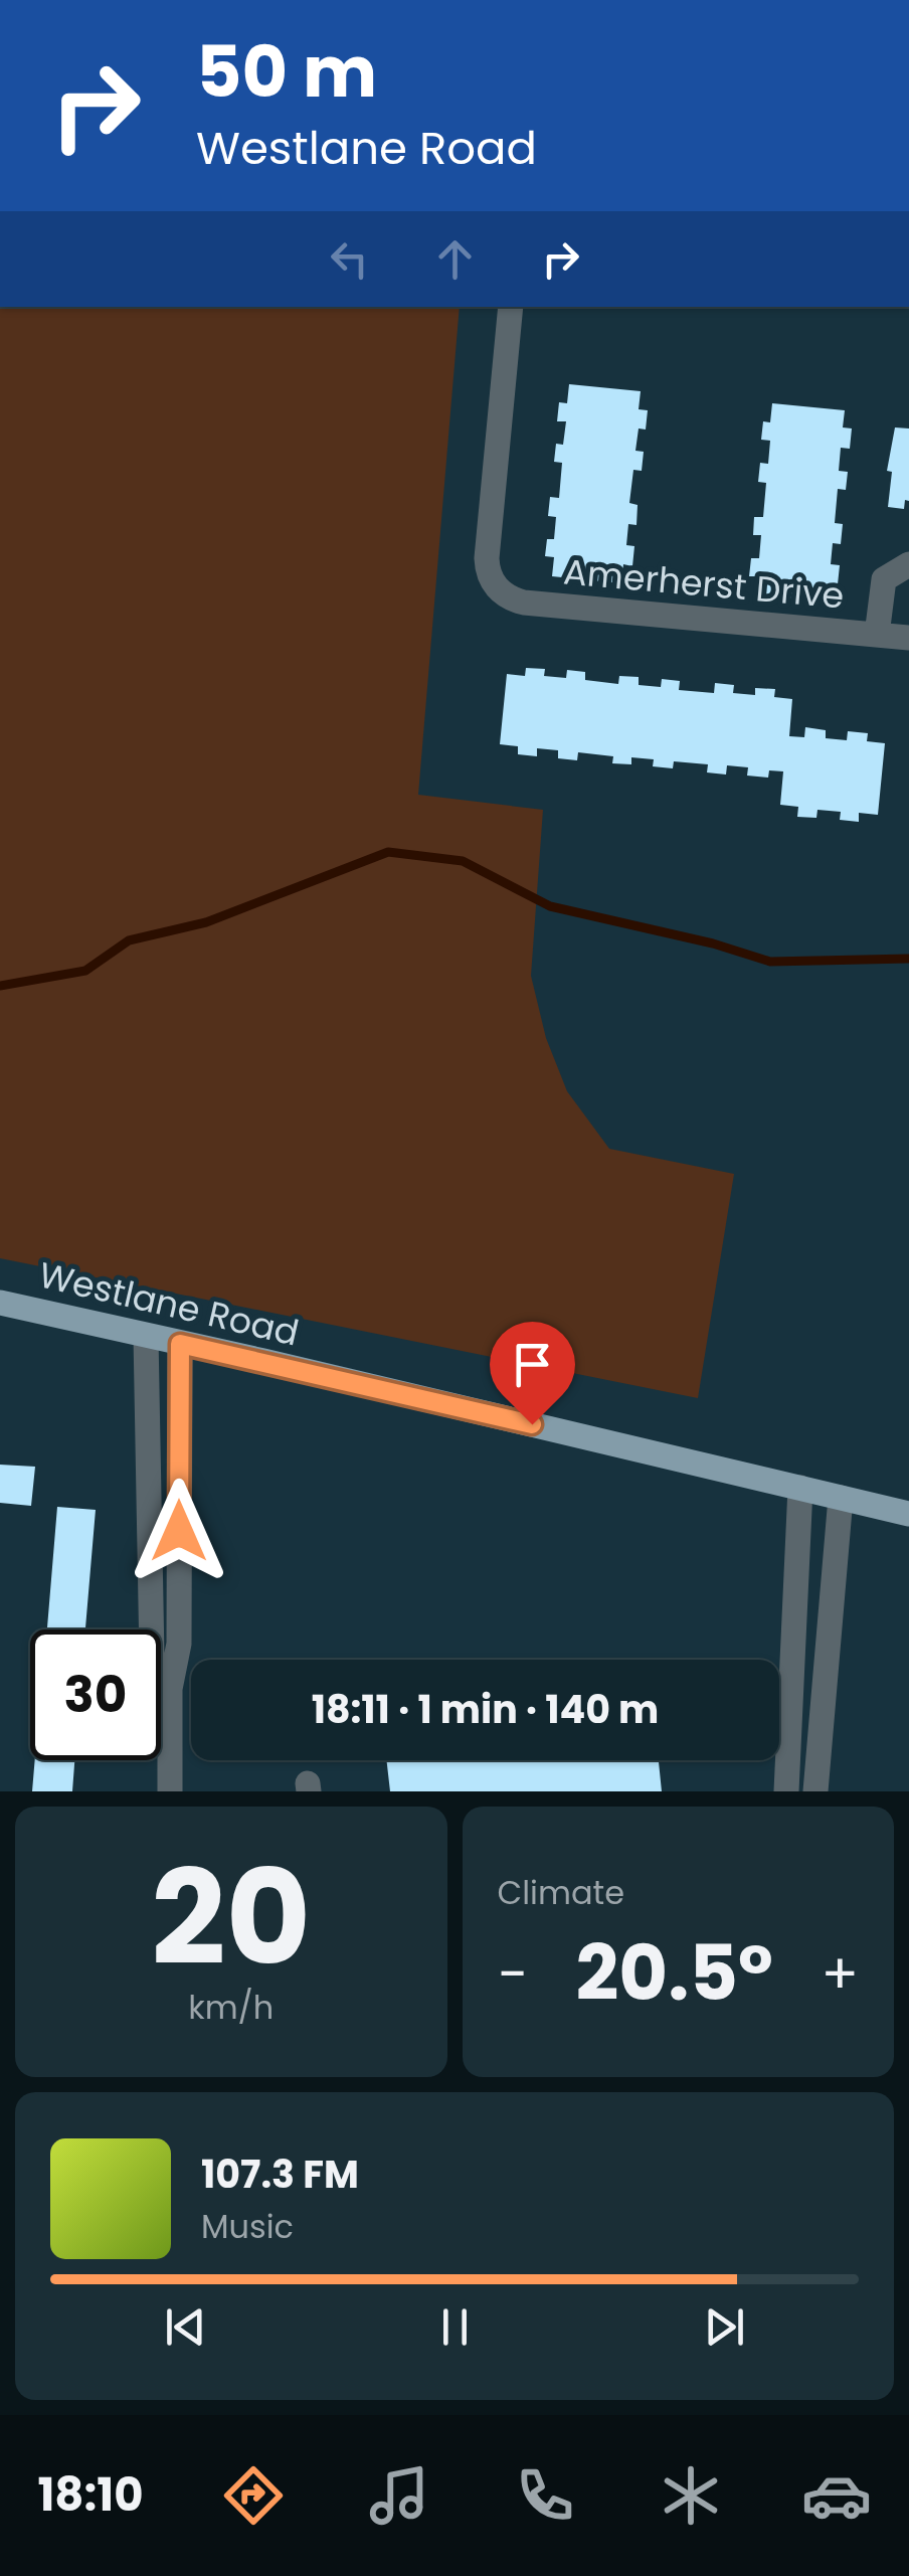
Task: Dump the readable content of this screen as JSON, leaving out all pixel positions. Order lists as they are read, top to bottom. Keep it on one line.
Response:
{"streets":{"main road":["Westlane Road"],"street":["Amerherst Drive"]},"page":{"turn":["50 m","Westlane Road"],"limit":"30","trip":"18:11 · 1 min · 140 m","tile":[["20","km/h"],"Climate"],"heat":["−","20.5°","+"],"song":["107.3 FM","Music"],"tabs":"18:10"}}
